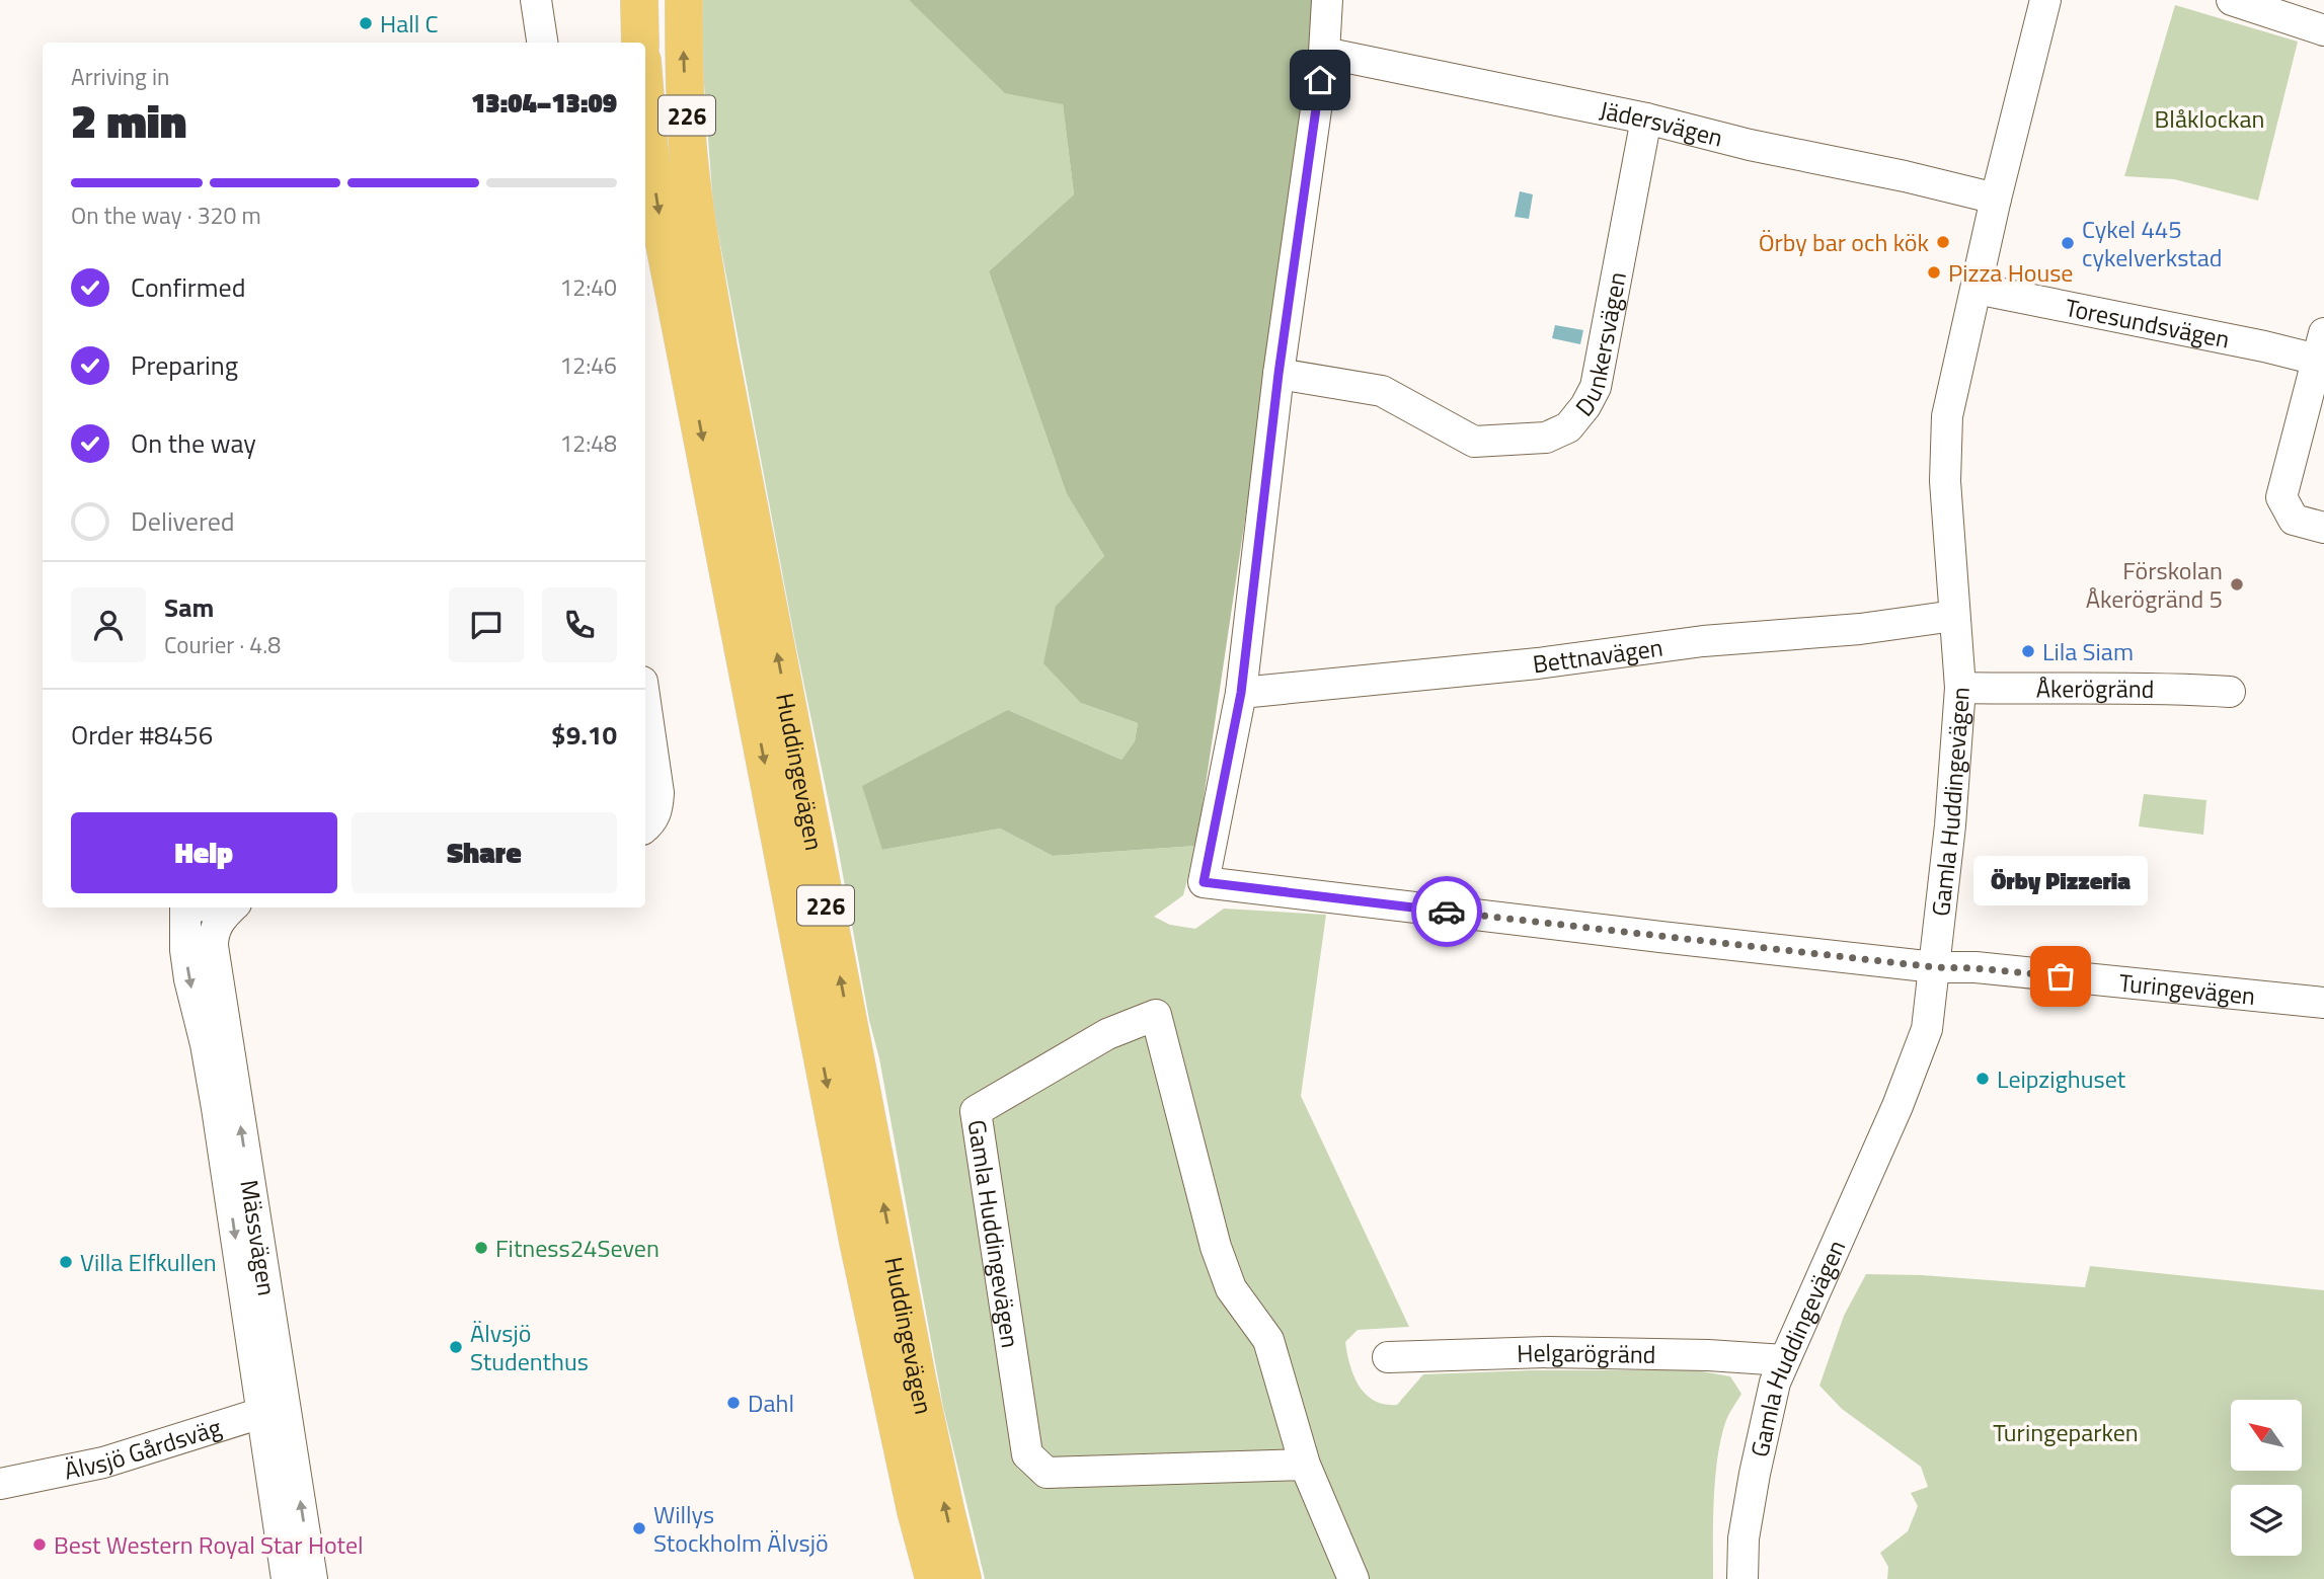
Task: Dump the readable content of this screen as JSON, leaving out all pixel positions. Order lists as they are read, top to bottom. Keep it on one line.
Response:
{"streets":{"main road":["226","Huddingevägen"],"street":["Jädersvägen","Toresundsvägen","Dunkersvägen","Bettnavägen","Åkerögränd","Gamla Huddingevägen","Turingevägen","Mässvägen","Helgarögränd","Älvsjö Gårdsväg"]},"crossings":[["Jädersvägen","Dunkersvägen"],["Jädersvägen","Gamla Huddingevägen"],["Toresundsvägen","Gamla Huddingevägen"],["Bettnavägen","Gamla Huddingevägen"],["Bettnavägen","Turingevägen"],["Åkerögränd","Gamla Huddingevägen"],["Gamla Huddingevägen","Turingevägen"],["Gamla Huddingevägen","Helgarögränd"],["Mässvägen","Älvsjö Gårdsväg"]],"parks":["Blåklockan","Turingeparken"],"places":["Hall C","Örby bar och kök","Cykel 445 cykelverkstad","Pizza House","Förskolan Åkerögränd 5","Lila Siam","Örby Pizzeria","Leipzighuset","Fitness24Seven","Villa Elfkullen","Älvsjö Studenthus","Dahl","Willys Stockholm Älvsjö","Best Western Royal Star Hotel"],"north":"top left","page":{"heading":["2 min","Arriving in","13:04–13:09"],"panel":["Sam","Courier · 4.8","Order #8456","$9.10"],"bar":"On the way · 320 m","list":[["Confirmed","12:40"],["Preparing","12:46"],["On the way","12:48"],"Delivered"],"buttons":["Help","Share"],"bubble":"Örby Pizzeria"}}
